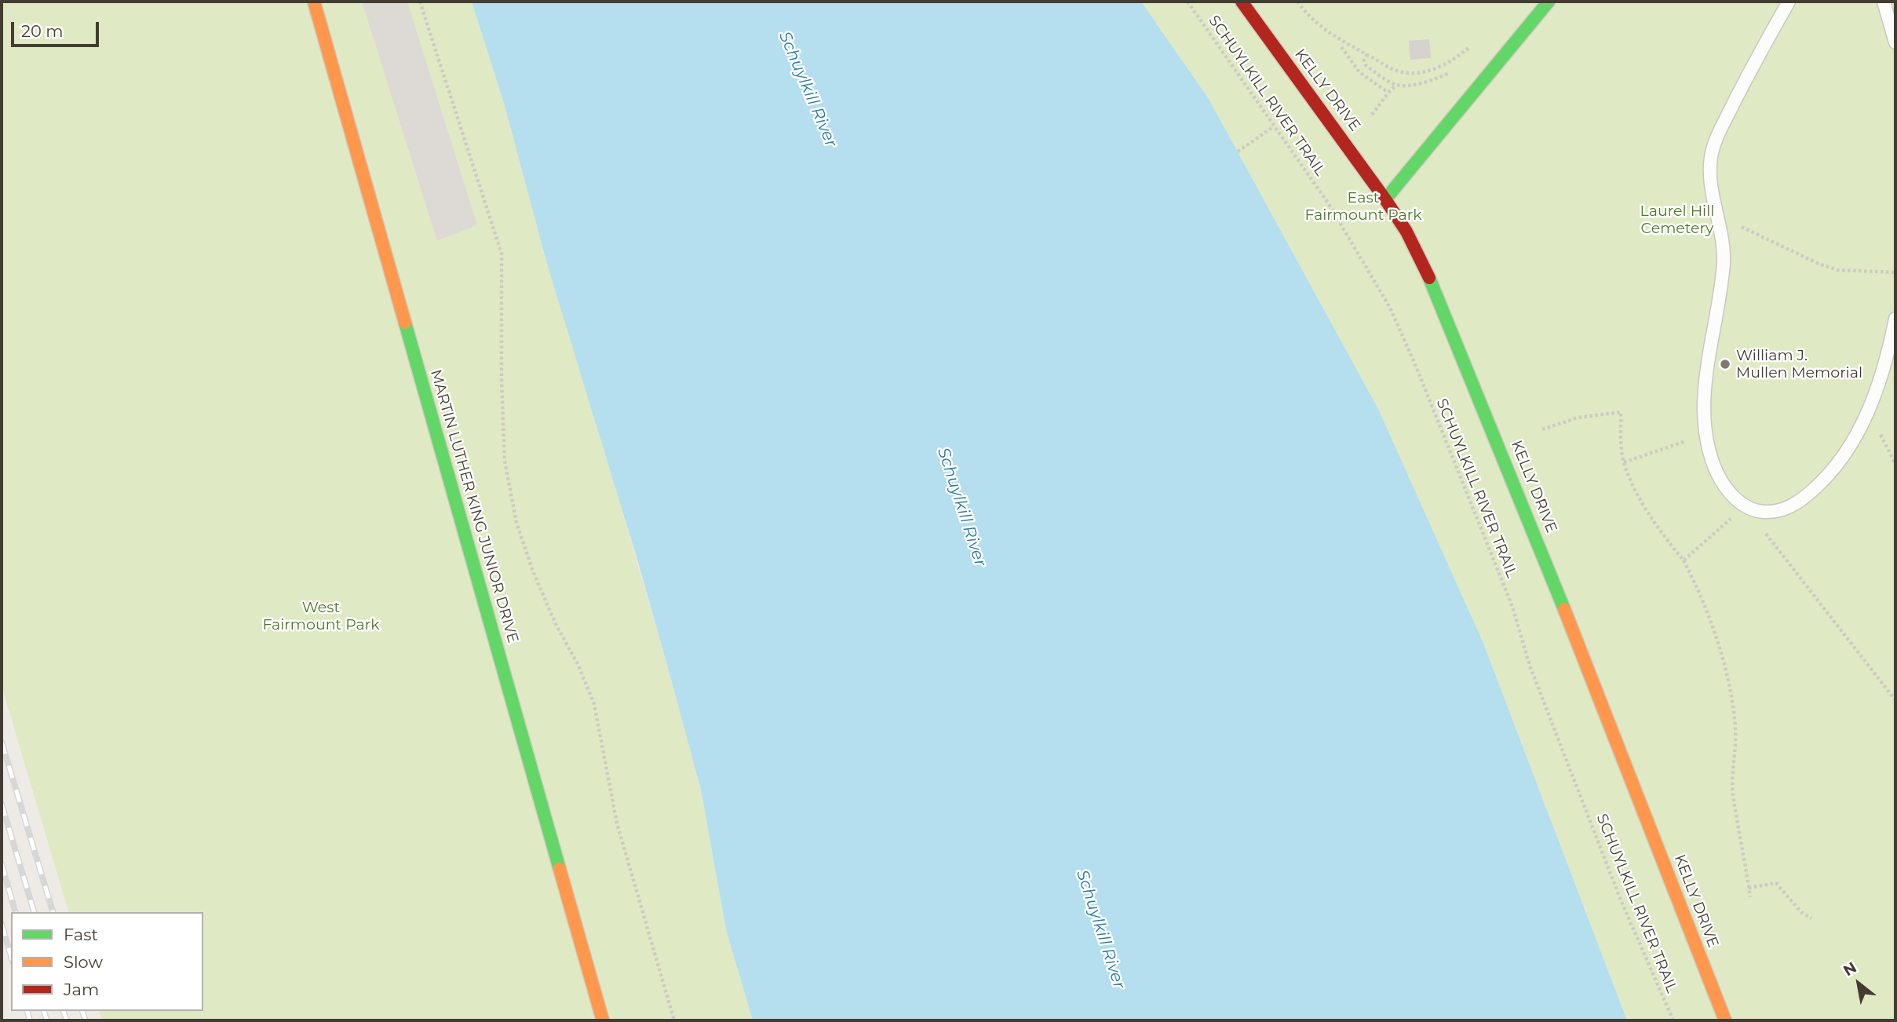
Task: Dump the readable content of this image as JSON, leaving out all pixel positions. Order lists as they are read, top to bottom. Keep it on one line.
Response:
{"streets":{"main road":["KELLY DRIVE","MARTIN LUTHER KING JUNIOR DRIVE"],"path":["SCHUYLKILL RIVER TRAIL"]},"water":["Schuylkill River"],"parks":["East Fairmount Park","Laurel Hill Cemetery","West Fairmount Park"],"places":["William J. Mullen Memorial"],"legend":["Fast","Slow","Jam"],"scale_bar":"20 m","north":"top left"}
